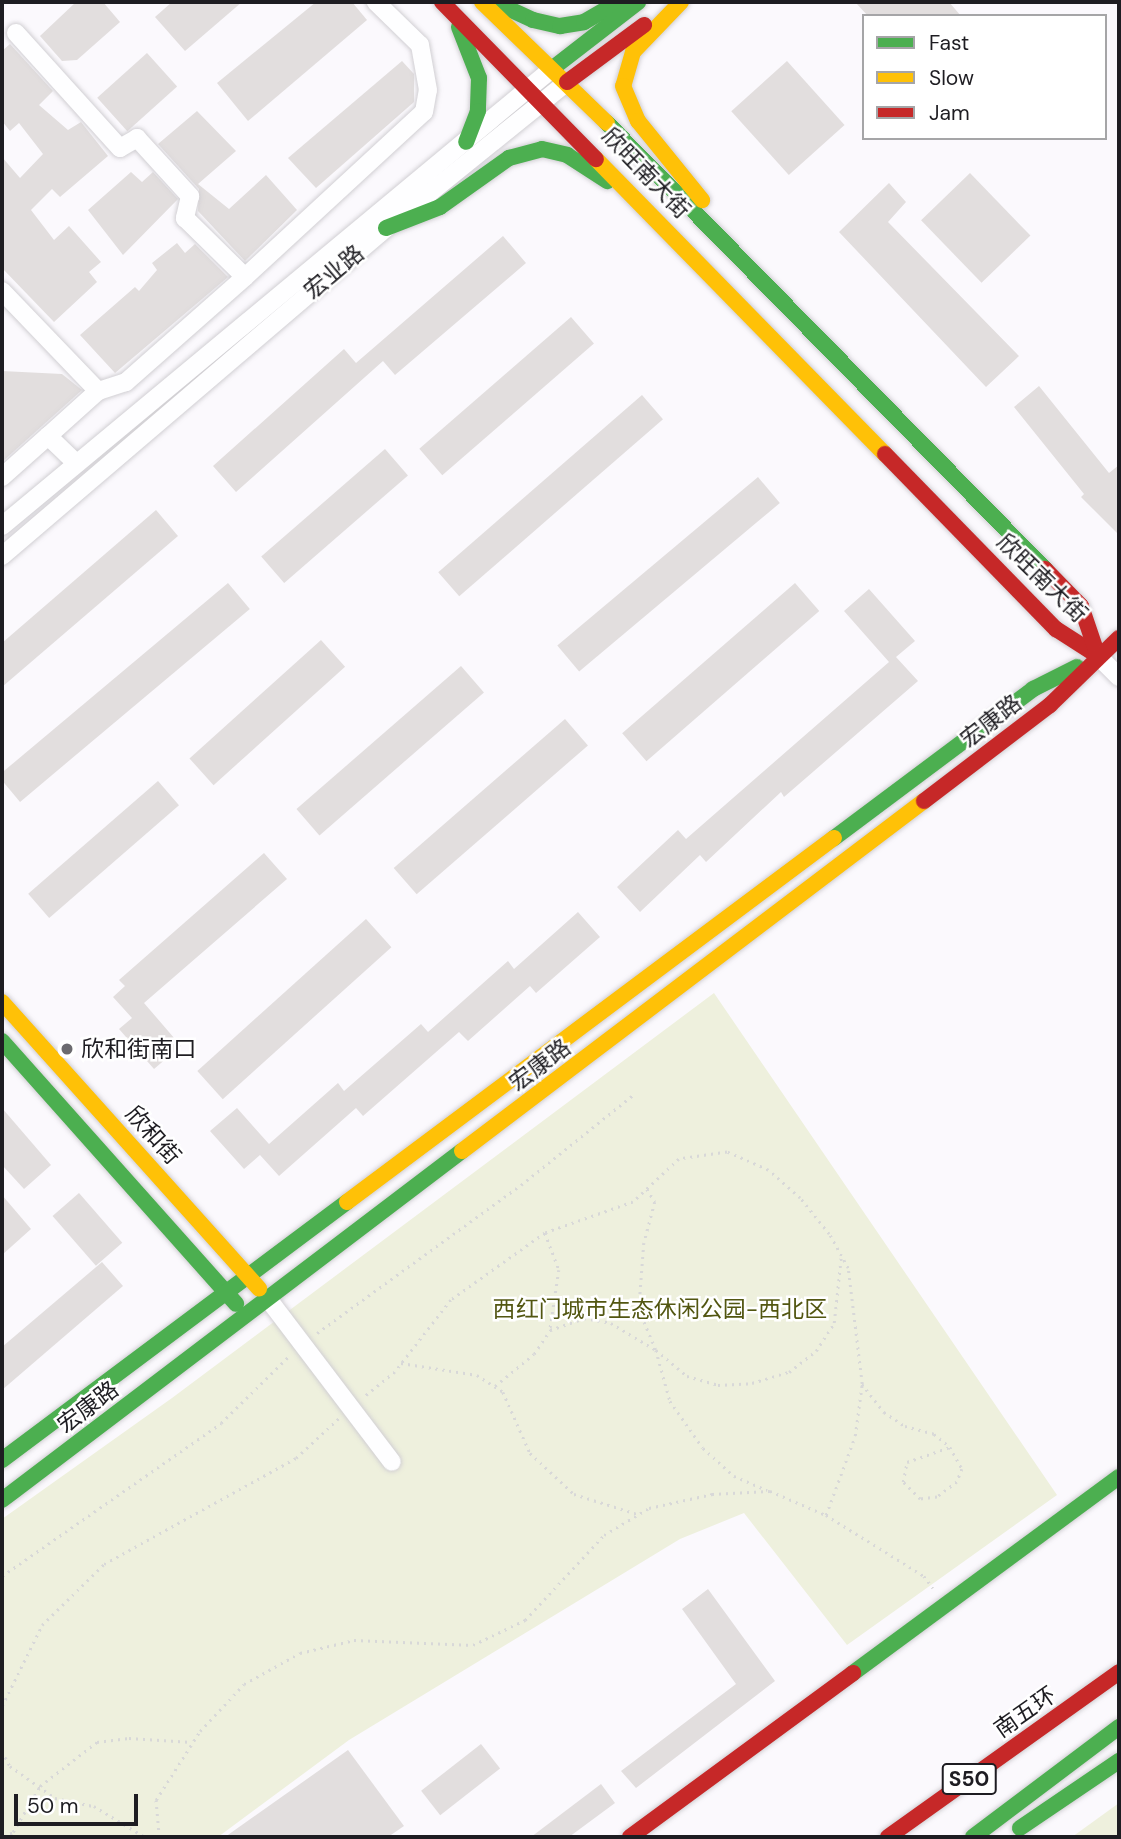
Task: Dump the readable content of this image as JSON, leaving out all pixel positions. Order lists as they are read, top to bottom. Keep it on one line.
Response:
{"streets":{"main road":["欣旺南大街","宏业路","宏康路","欣和街","南五环","S50"]},"crossings":[["欣旺南大街","宏业路"],["欣旺南大街","宏康路"],["宏康路","欣和街"]],"parks":["西红门城市生态休闲公园-西北区"],"places":["欣和街南口"],"legend":["Fast","Slow","Jam"],"scale_bar":"50 m"}
